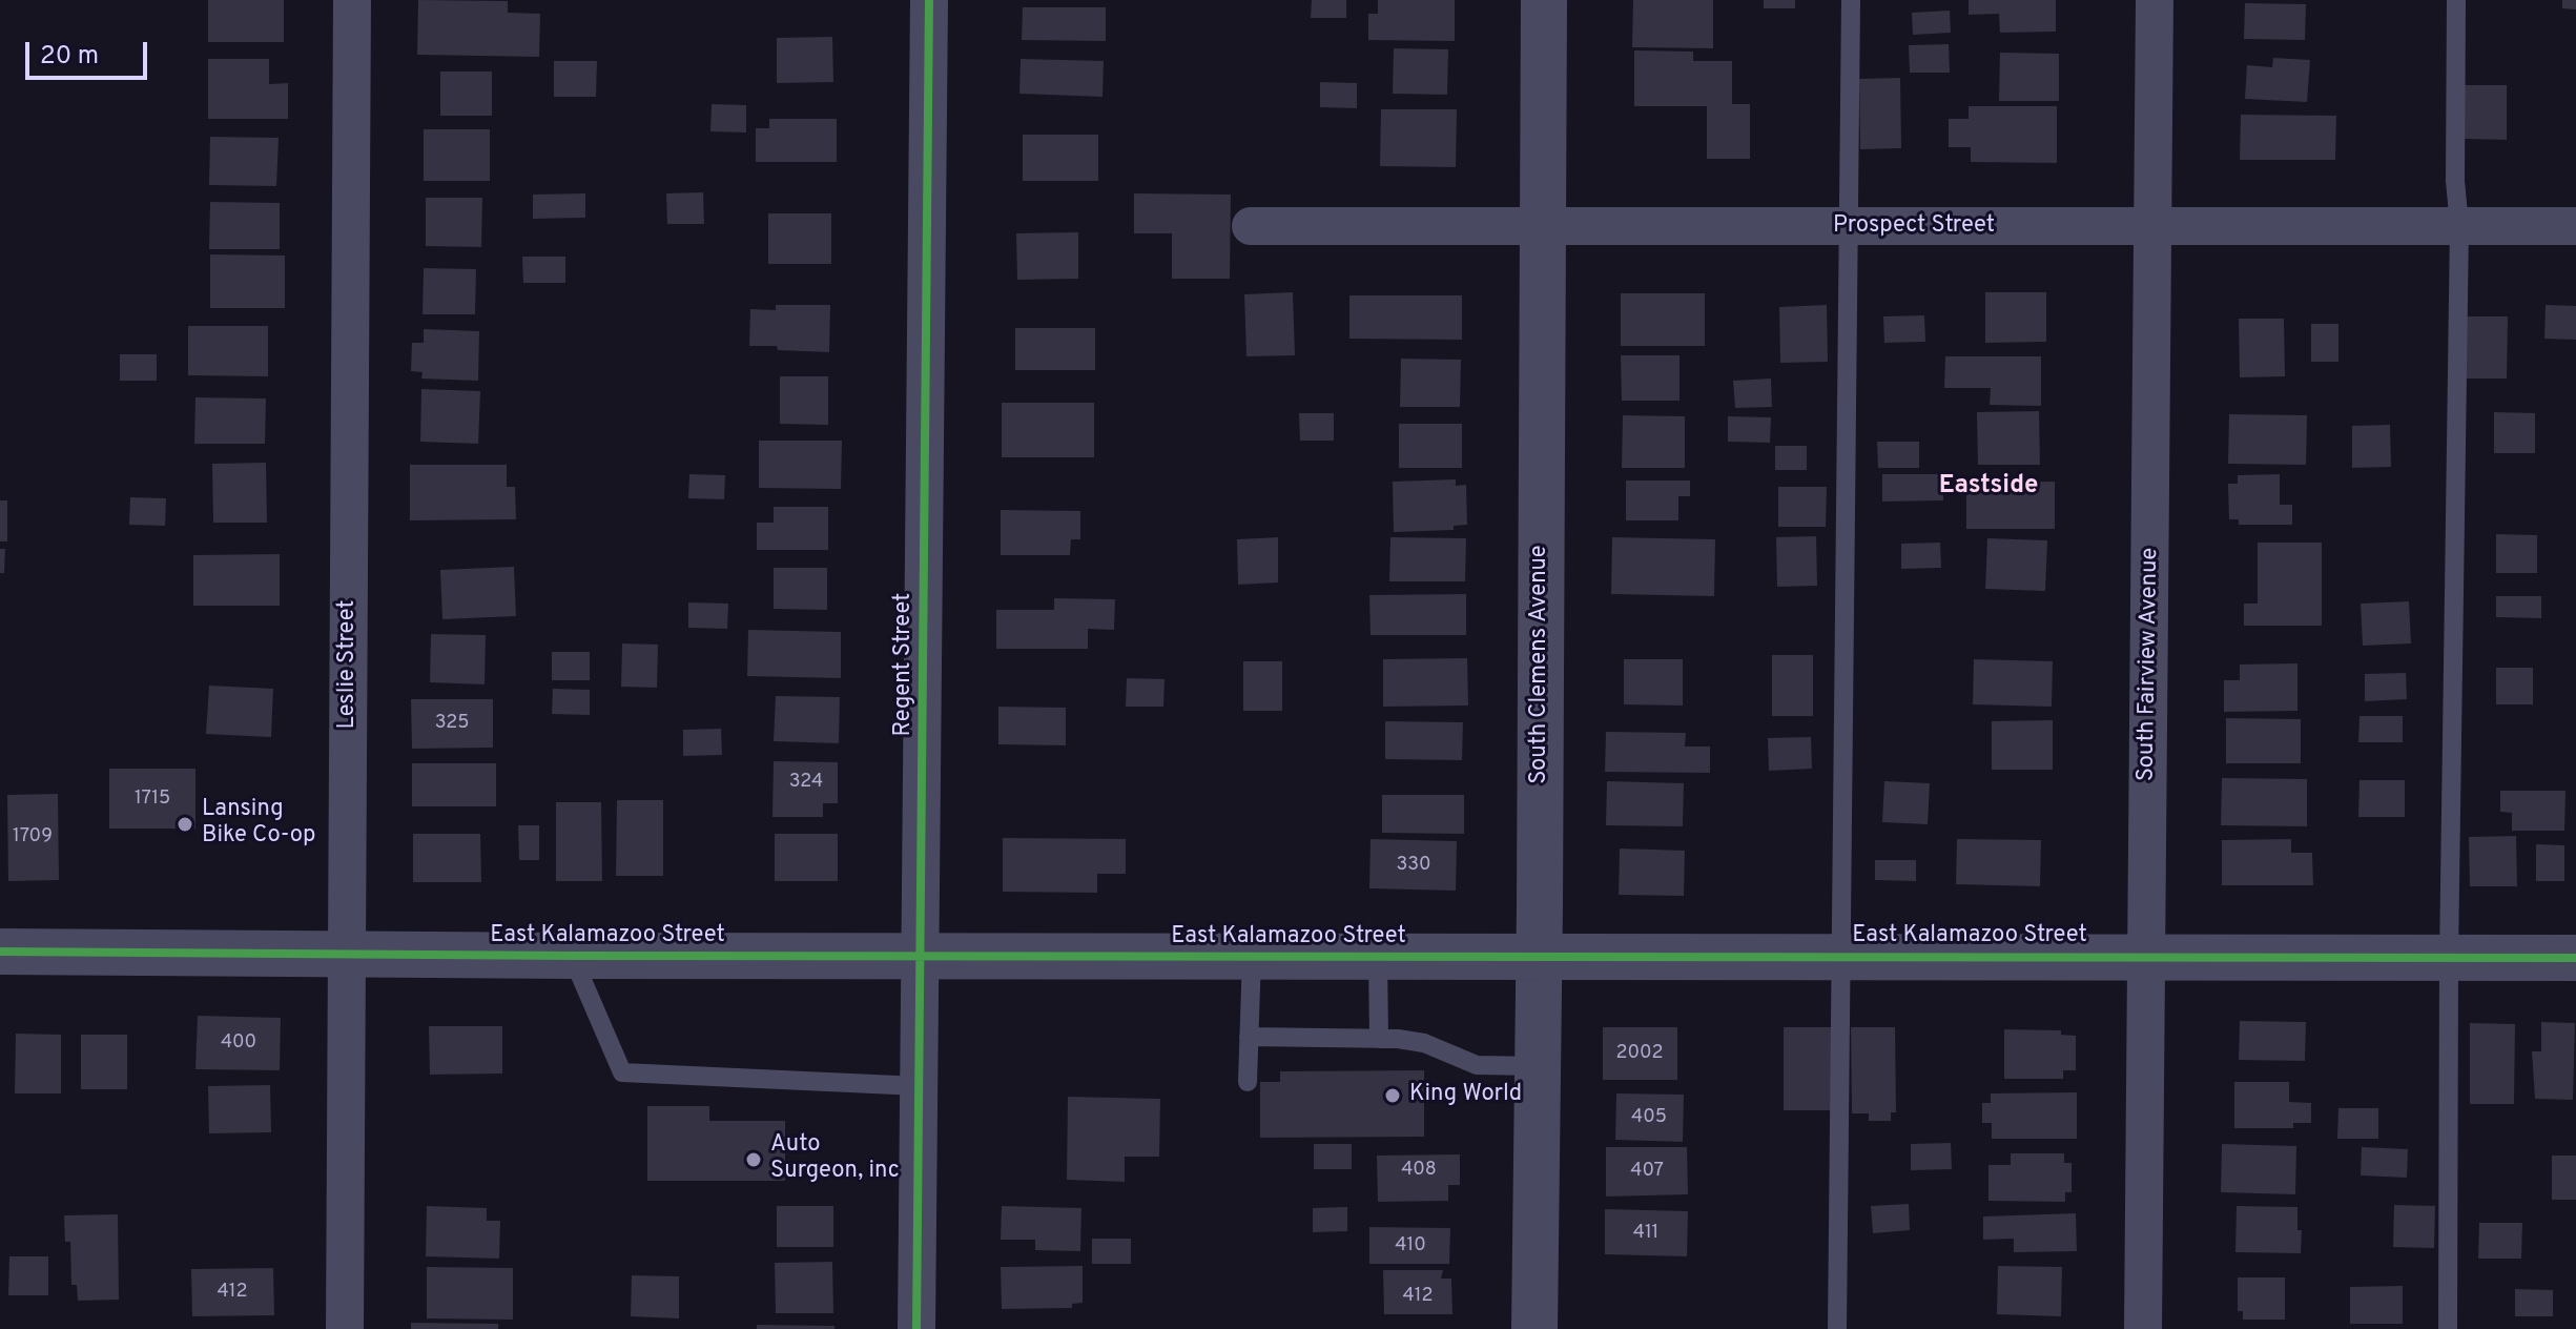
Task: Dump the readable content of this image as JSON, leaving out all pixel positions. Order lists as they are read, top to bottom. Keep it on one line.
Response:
{"streets":{"street":["Prospect Street","Leslie Street","Regent Street","South Clemens Avenue","South Fairview Avenue","East Kalamazoo Street"]},"crossings":[["Prospect Street","South Clemens Avenue"],["Prospect Street","South Fairview Avenue"],["Leslie Street","East Kalamazoo Street"],["Regent Street","East Kalamazoo Street"],["South Clemens Avenue","East Kalamazoo Street"],["South Fairview Avenue","East Kalamazoo Street"]],"districts":["Eastside"],"places":["Lansing Bike Co-op","King World","Auto Surgeon, inc"],"house_numbers":["325","324","1715","1709","330","400","2002","405","408","407","411","410","412","412"],"scale_bar":"20 m"}
